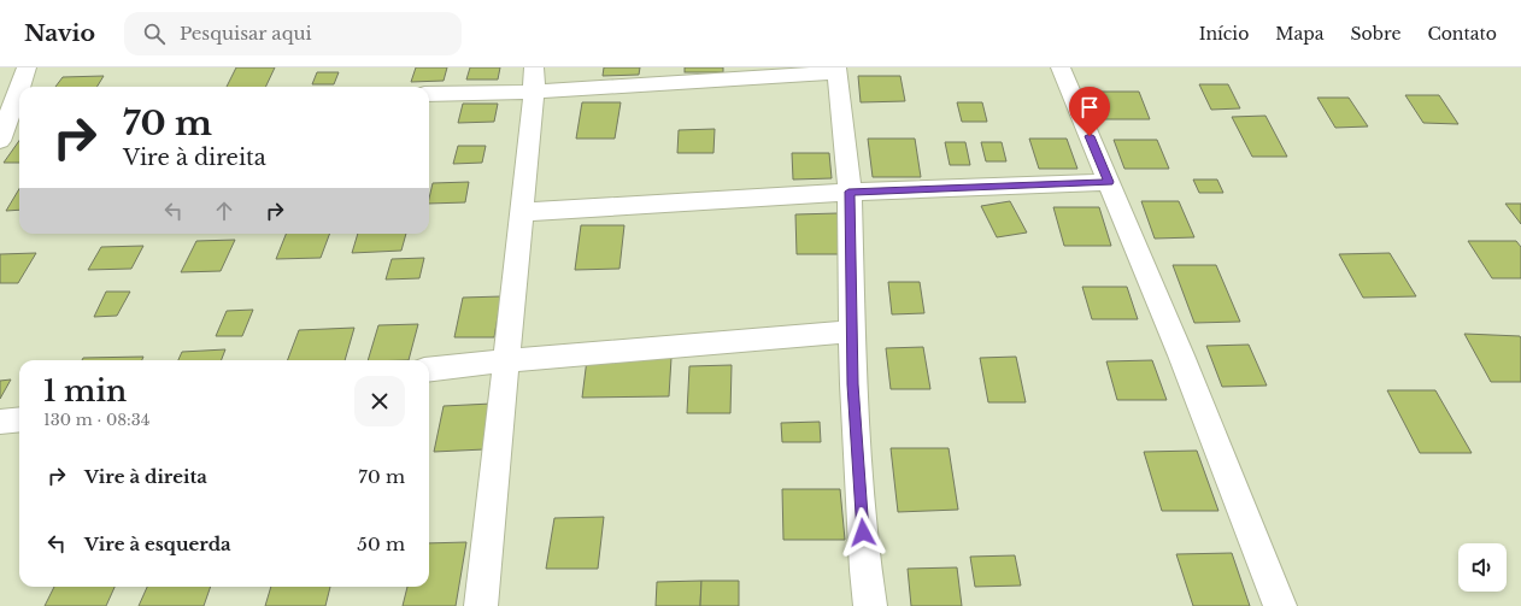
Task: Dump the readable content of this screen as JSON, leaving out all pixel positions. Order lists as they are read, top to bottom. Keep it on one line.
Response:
{"page":{"header":"Navio","search":"Pesquisar aqui","nav":["Início","Mapa","Sobre","Contato"],"turn":["70 m","Vire à direita"],"heading":["1 min","130 m · 08:34"],"list":[{"name":"Vire à direita","value":"70 m"},{"name":"Vire à esquerda","value":"50 m"}]}}
